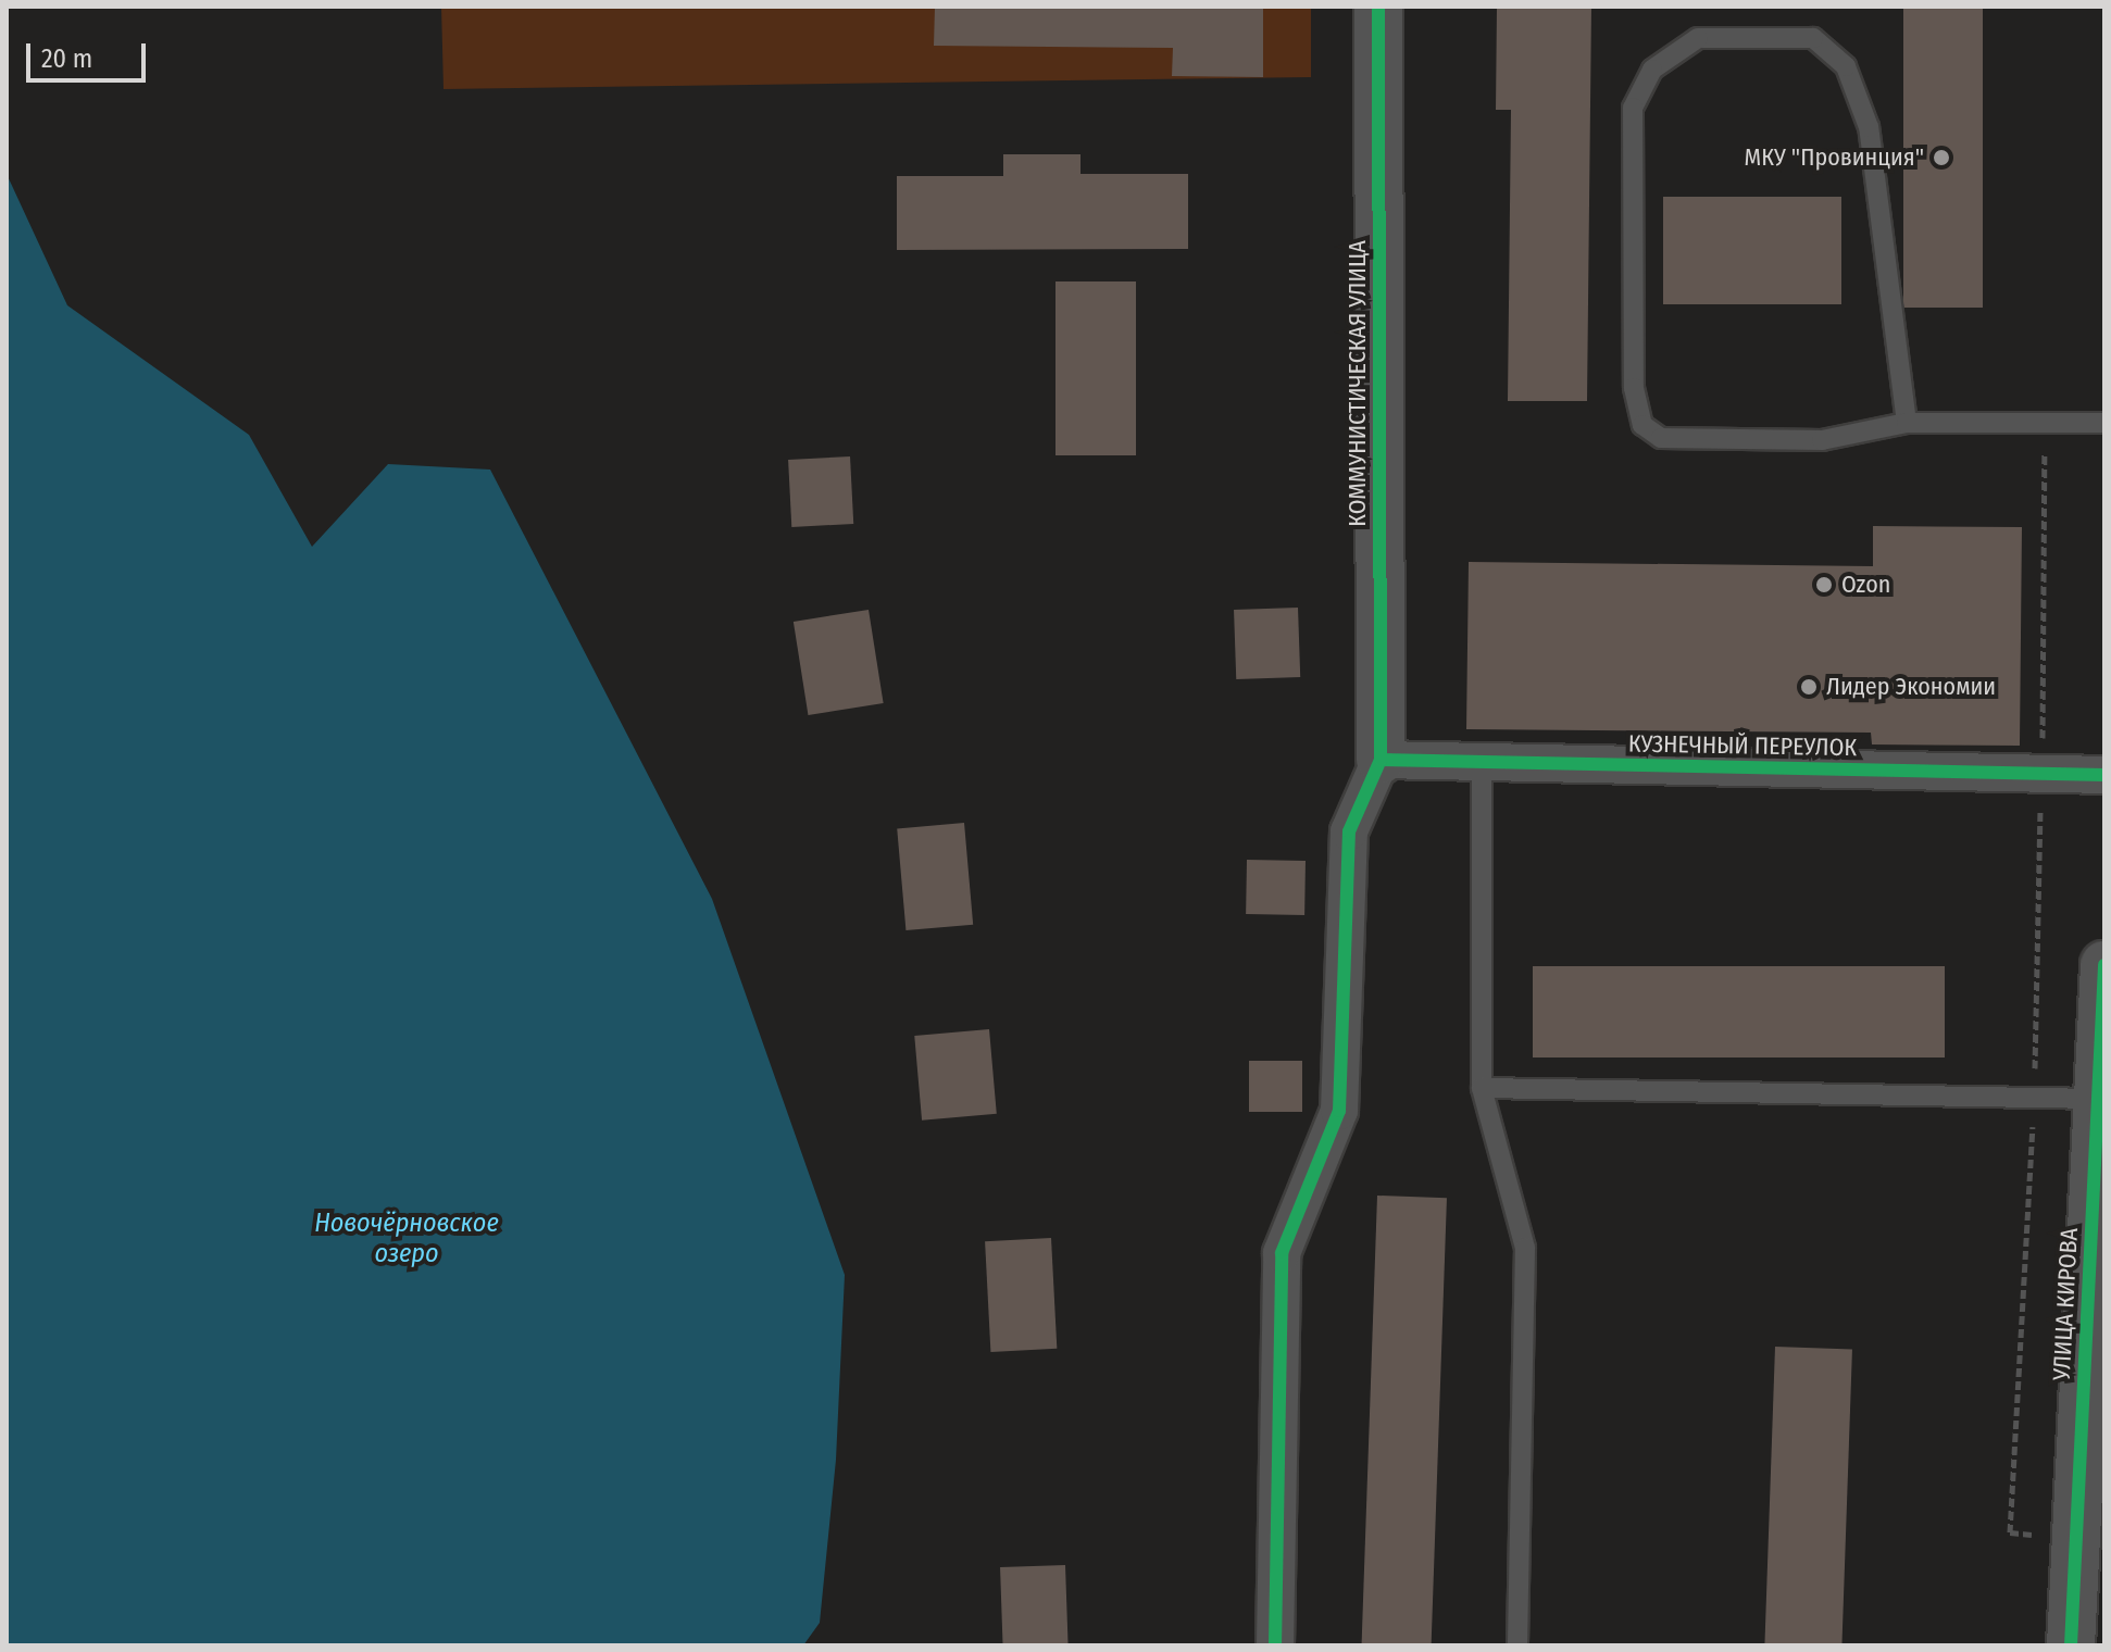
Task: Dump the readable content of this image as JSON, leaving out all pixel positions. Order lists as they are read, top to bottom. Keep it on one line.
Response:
{"streets":{"street":["КОММУНИСТИЧЕСКАЯ УЛИЦА","КУЗНЕЧНЫЙ ПЕРЕУЛОК","УЛИЦА КИРОВА"]},"crossings":[["КОММУНИСТИЧЕСКАЯ УЛИЦА","КУЗНЕЧНЫЙ ПЕРЕУЛОК"]],"water":["Новочёрновское озеро"],"places":["МКУ \"Провинция\"","Ozon","Лидер Экономии"],"scale_bar":"20 m"}
